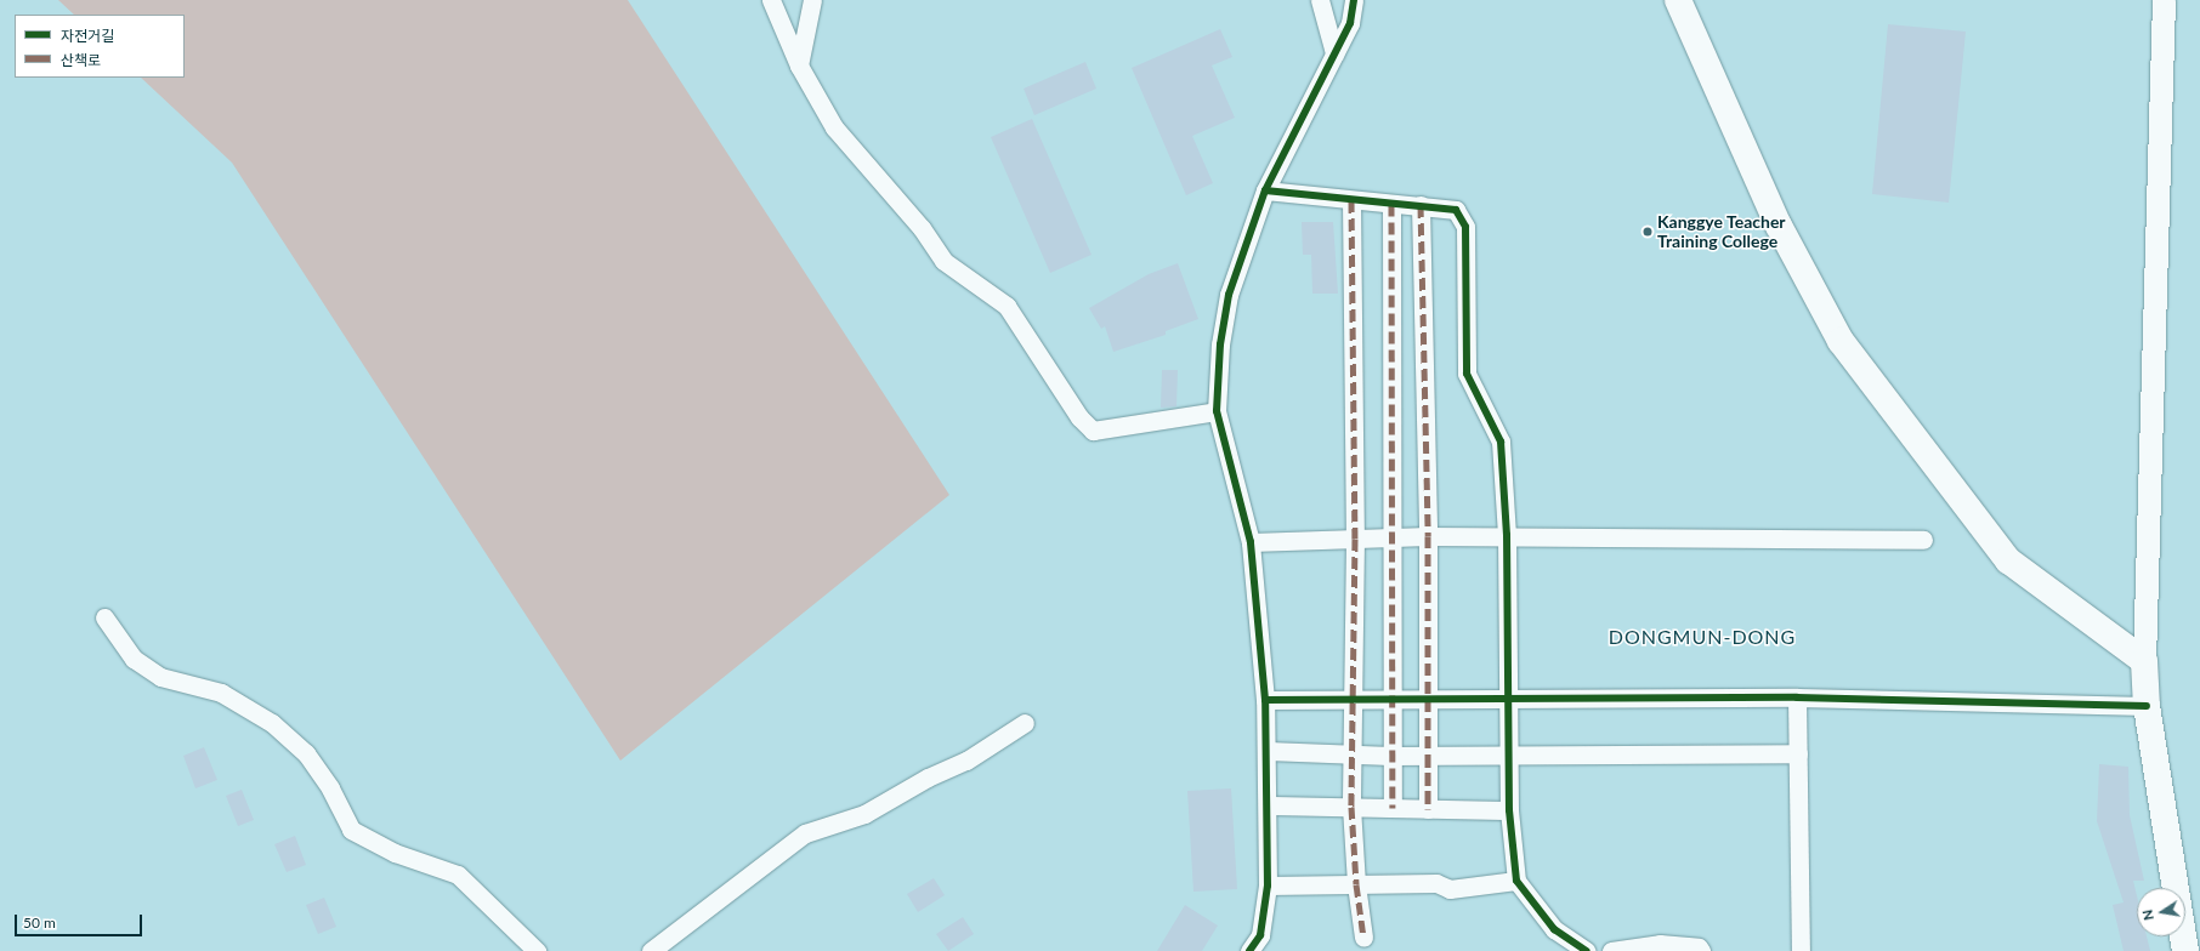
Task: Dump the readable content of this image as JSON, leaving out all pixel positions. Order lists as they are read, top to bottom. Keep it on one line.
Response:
{"districts":["DONGMUN-DONG"],"places":["Kanggye Teacher Training College"],"legend":["자전거길","산책로"],"scale_bar":"50 m","north":"left"}
